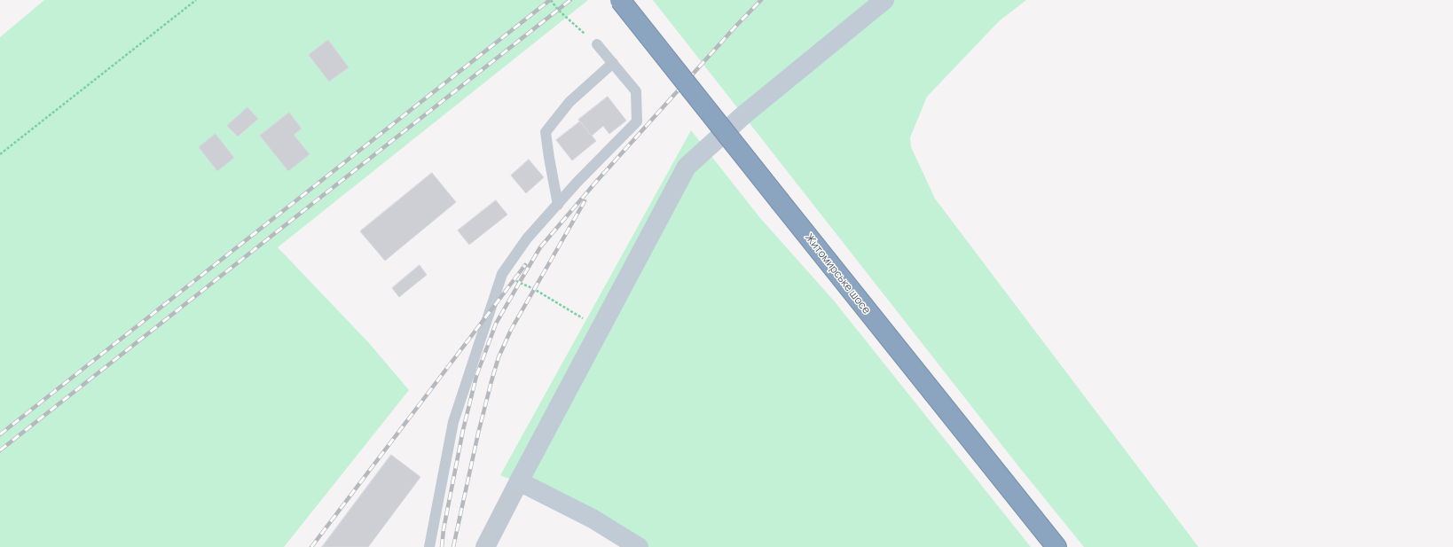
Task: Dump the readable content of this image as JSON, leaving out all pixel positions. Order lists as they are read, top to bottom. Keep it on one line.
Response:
{"streets":{"highway":["Житомирське шосе"]}}
